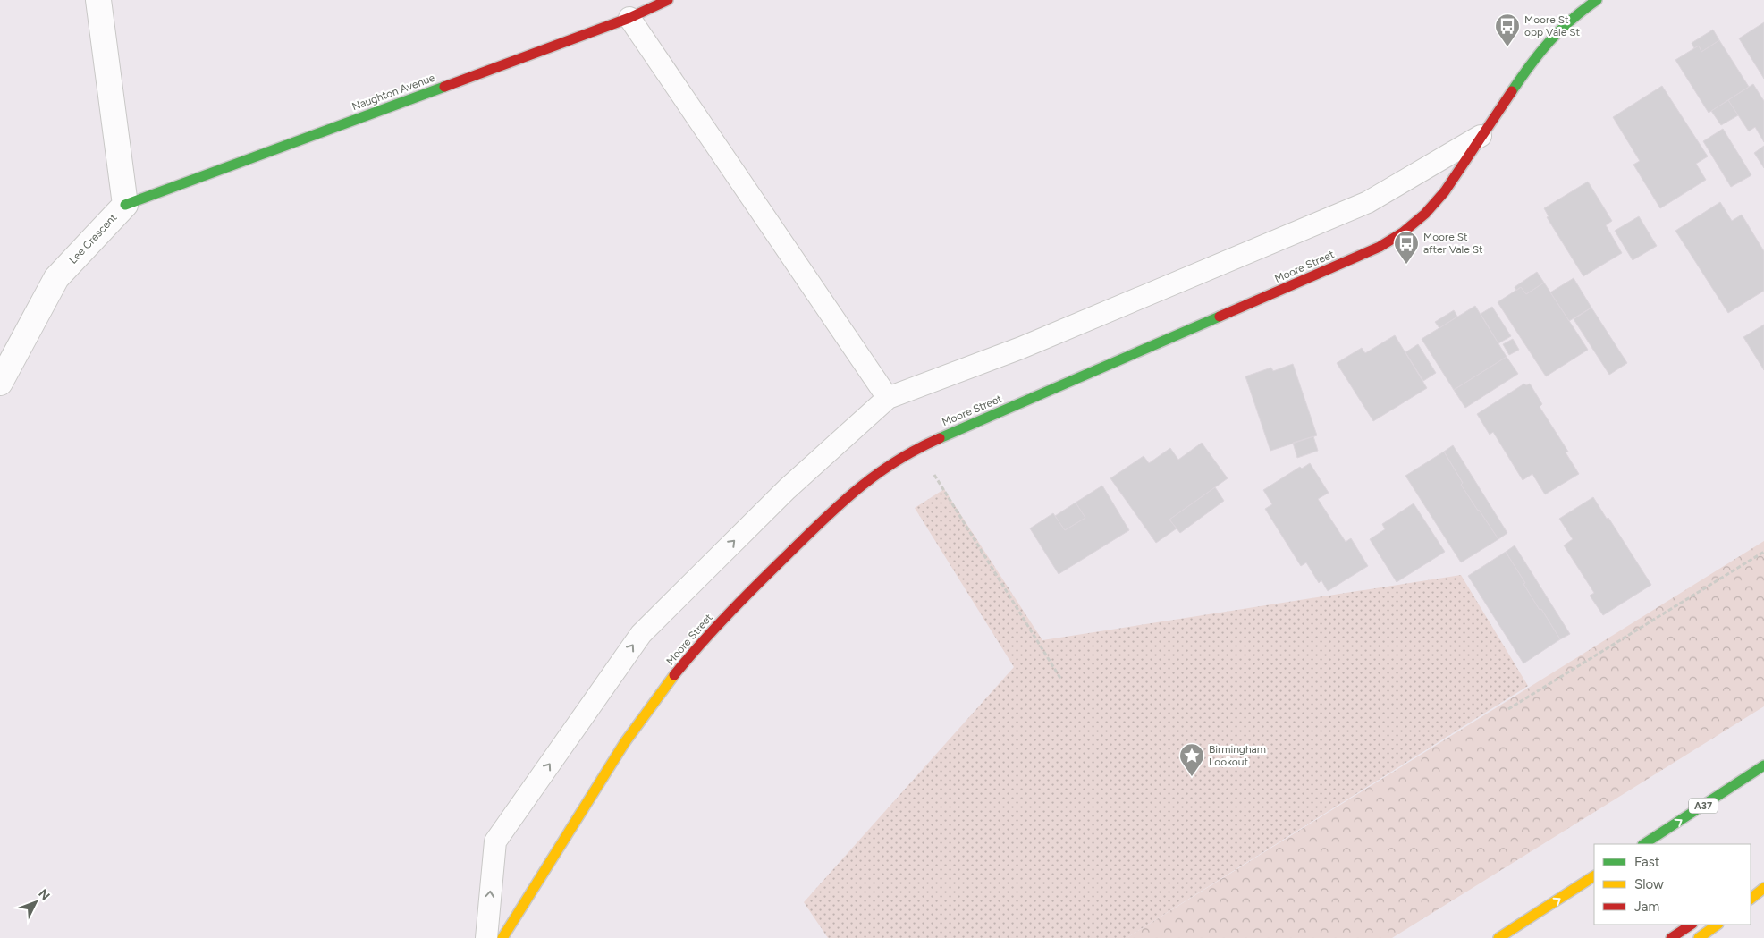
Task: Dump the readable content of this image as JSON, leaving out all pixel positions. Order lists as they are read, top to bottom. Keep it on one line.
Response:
{"streets":{"main road":["Naughton Avenue","Moore Street","A37"],"street":["Lee Crescent"]},"crossings":[["Naughton Avenue","Lee Crescent"]],"places":{"bus stop":["Moore St opp Vale St","Moore St after Vale St"],"place":["Birmingham Lookout"]},"legend":["Fast","Slow","Jam"],"north":"top right"}
